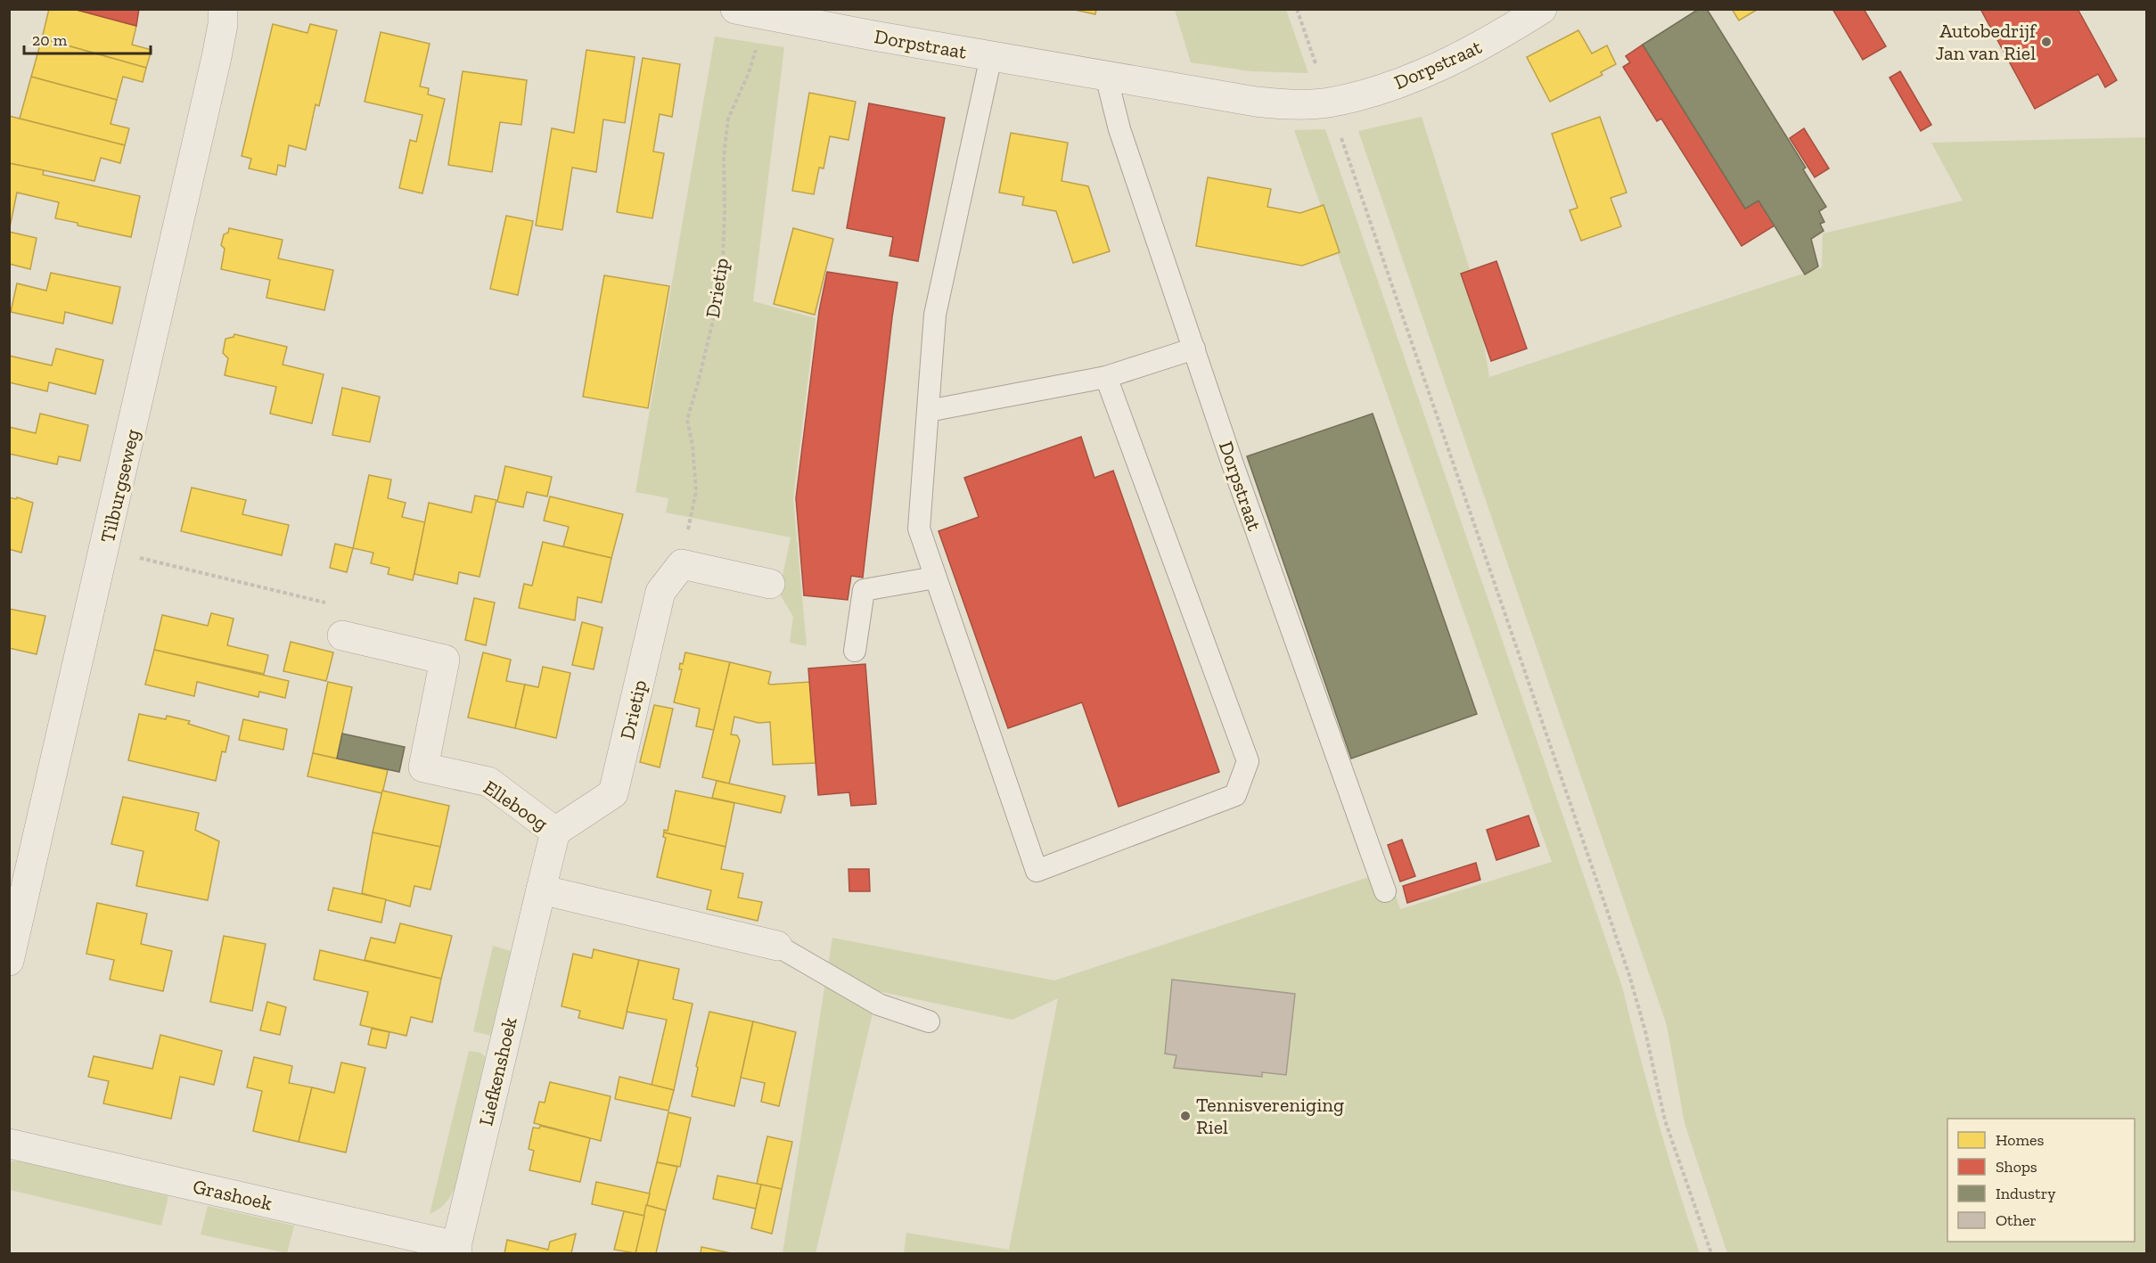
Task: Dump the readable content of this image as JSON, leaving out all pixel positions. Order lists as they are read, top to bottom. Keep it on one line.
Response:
{"streets":{"street":["Dorpstraat","Drietip","Tilburgseweg","Elleboog","Liefkenshoek","Grashoek"]},"crossings":[["Dorpstraat","Drietip"],["Drietip","Elleboog"],["Elleboog","Liefkenshoek"],["Liefkenshoek","Grashoek"]],"places":["Autobedrijf Jan van Riel","Tennisvereniging Riel"],"legend":["Homes","Shops","Industry","Other"],"scale_bar":"20 m"}
